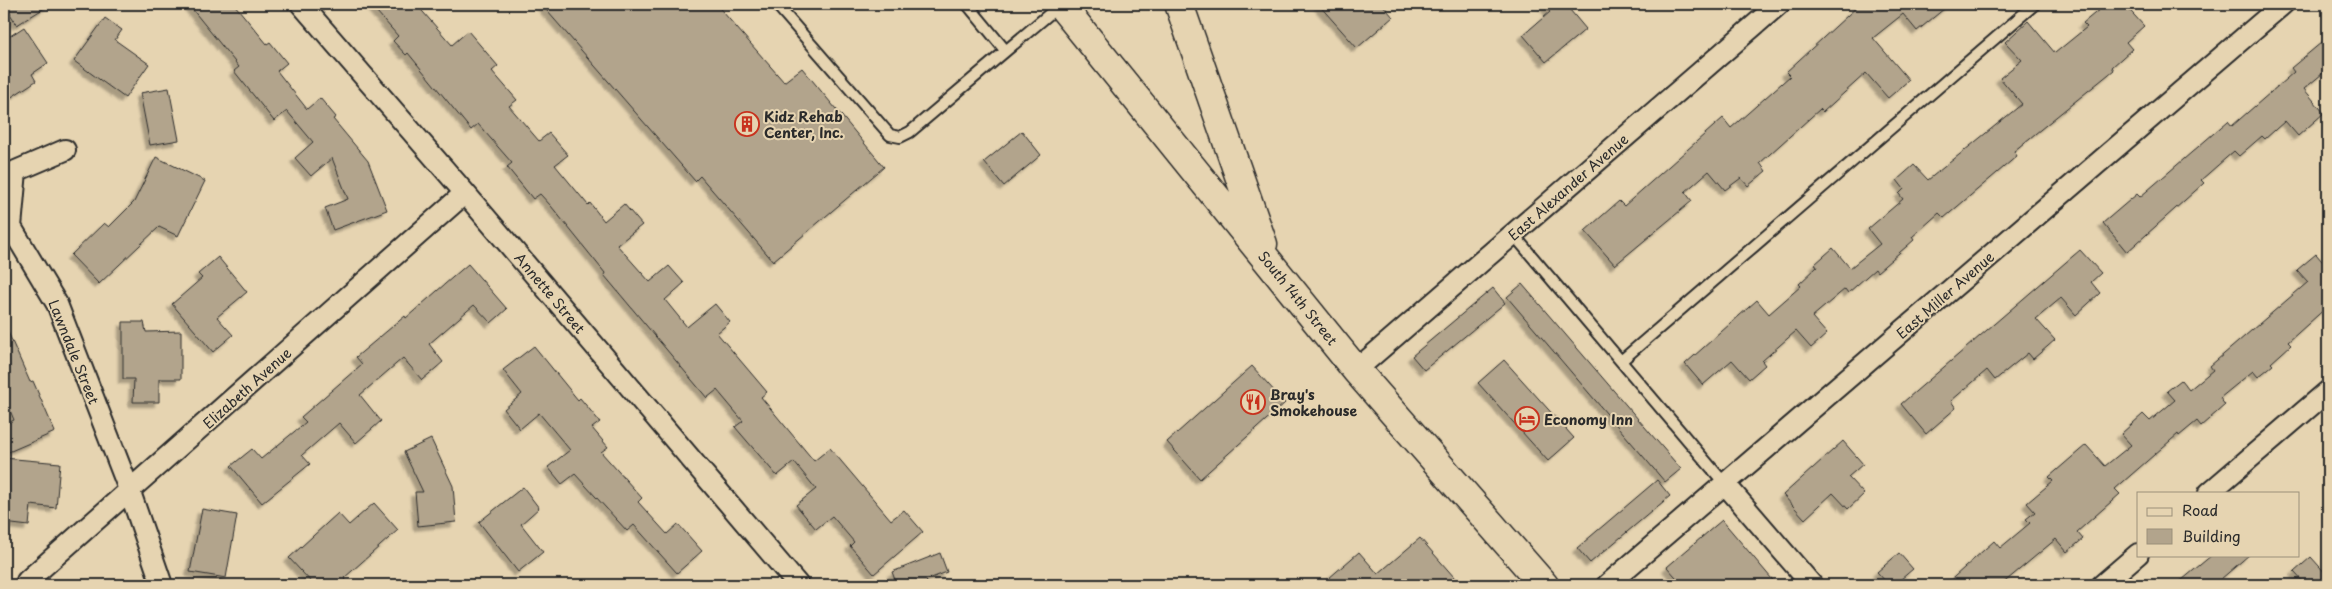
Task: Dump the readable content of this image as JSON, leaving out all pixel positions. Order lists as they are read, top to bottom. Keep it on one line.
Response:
{"streets":{"main road":["South 14th Street"],"street":["East Alexander Avenue","Annette Street","East Miller Avenue","Lawndale Street","Elizabeth Avenue"]},"crossings":[["East Alexander Avenue","South 14th Street"],["Annette Street","Elizabeth Avenue"],["Lawndale Street","Elizabeth Avenue"]],"places":{"building":["Kidz Rehab Center, Inc."],"restaurant":["Bray's Smokehouse"],"hotel":["Economy Inn"]},"legend":["Road","Building"]}
